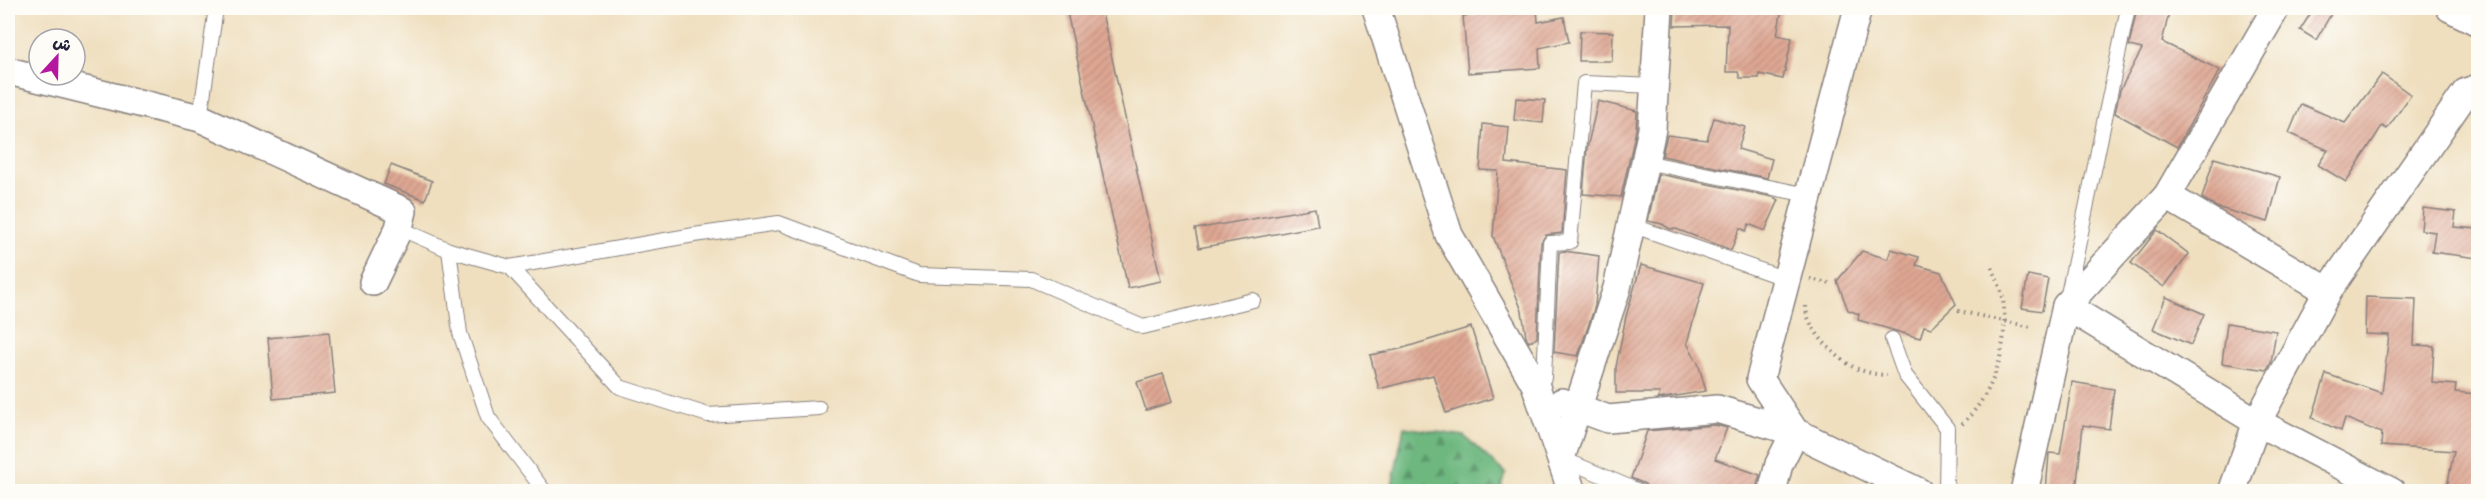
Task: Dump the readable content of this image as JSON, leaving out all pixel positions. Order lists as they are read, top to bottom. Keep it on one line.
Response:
{"north":"top"}
